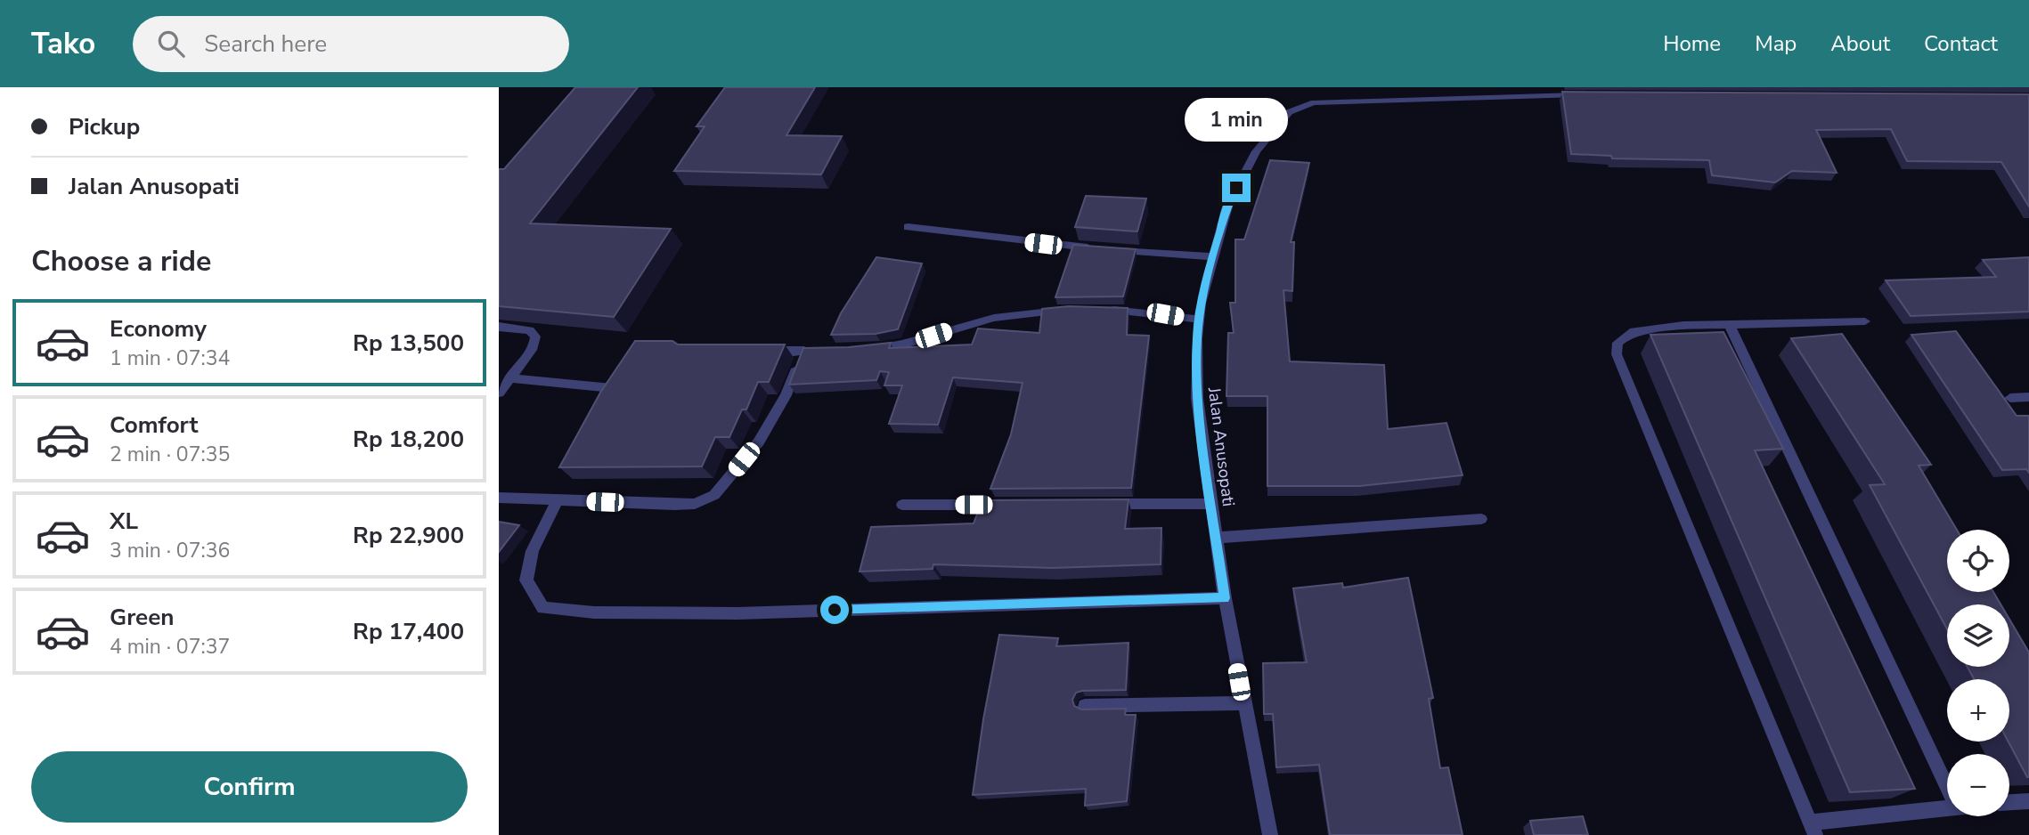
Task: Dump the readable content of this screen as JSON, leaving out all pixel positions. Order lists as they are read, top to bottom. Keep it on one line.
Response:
{"streets":{"street":["Jalan Anusopati"]},"page":{"header":"Tako","search":"Search here","nav":["Home","Map","About","Contact"],"banner":["Pickup","Jalan Anusopati"],"bubble":"1 min","heading":"Choose a ride","list":[{"name":"Economy","note":"1 min · 07:34","value":"Rp 13,500"},{"name":"Comfort","note":"2 min · 07:35","value":"Rp 18,200"},{"name":"XL","note":"3 min · 07:36","value":"Rp 22,900"},{"name":"Green","note":"4 min · 07:37","value":"Rp 17,400"}],"map_buttons":["+","−"],"buttons":"Confirm"}}
